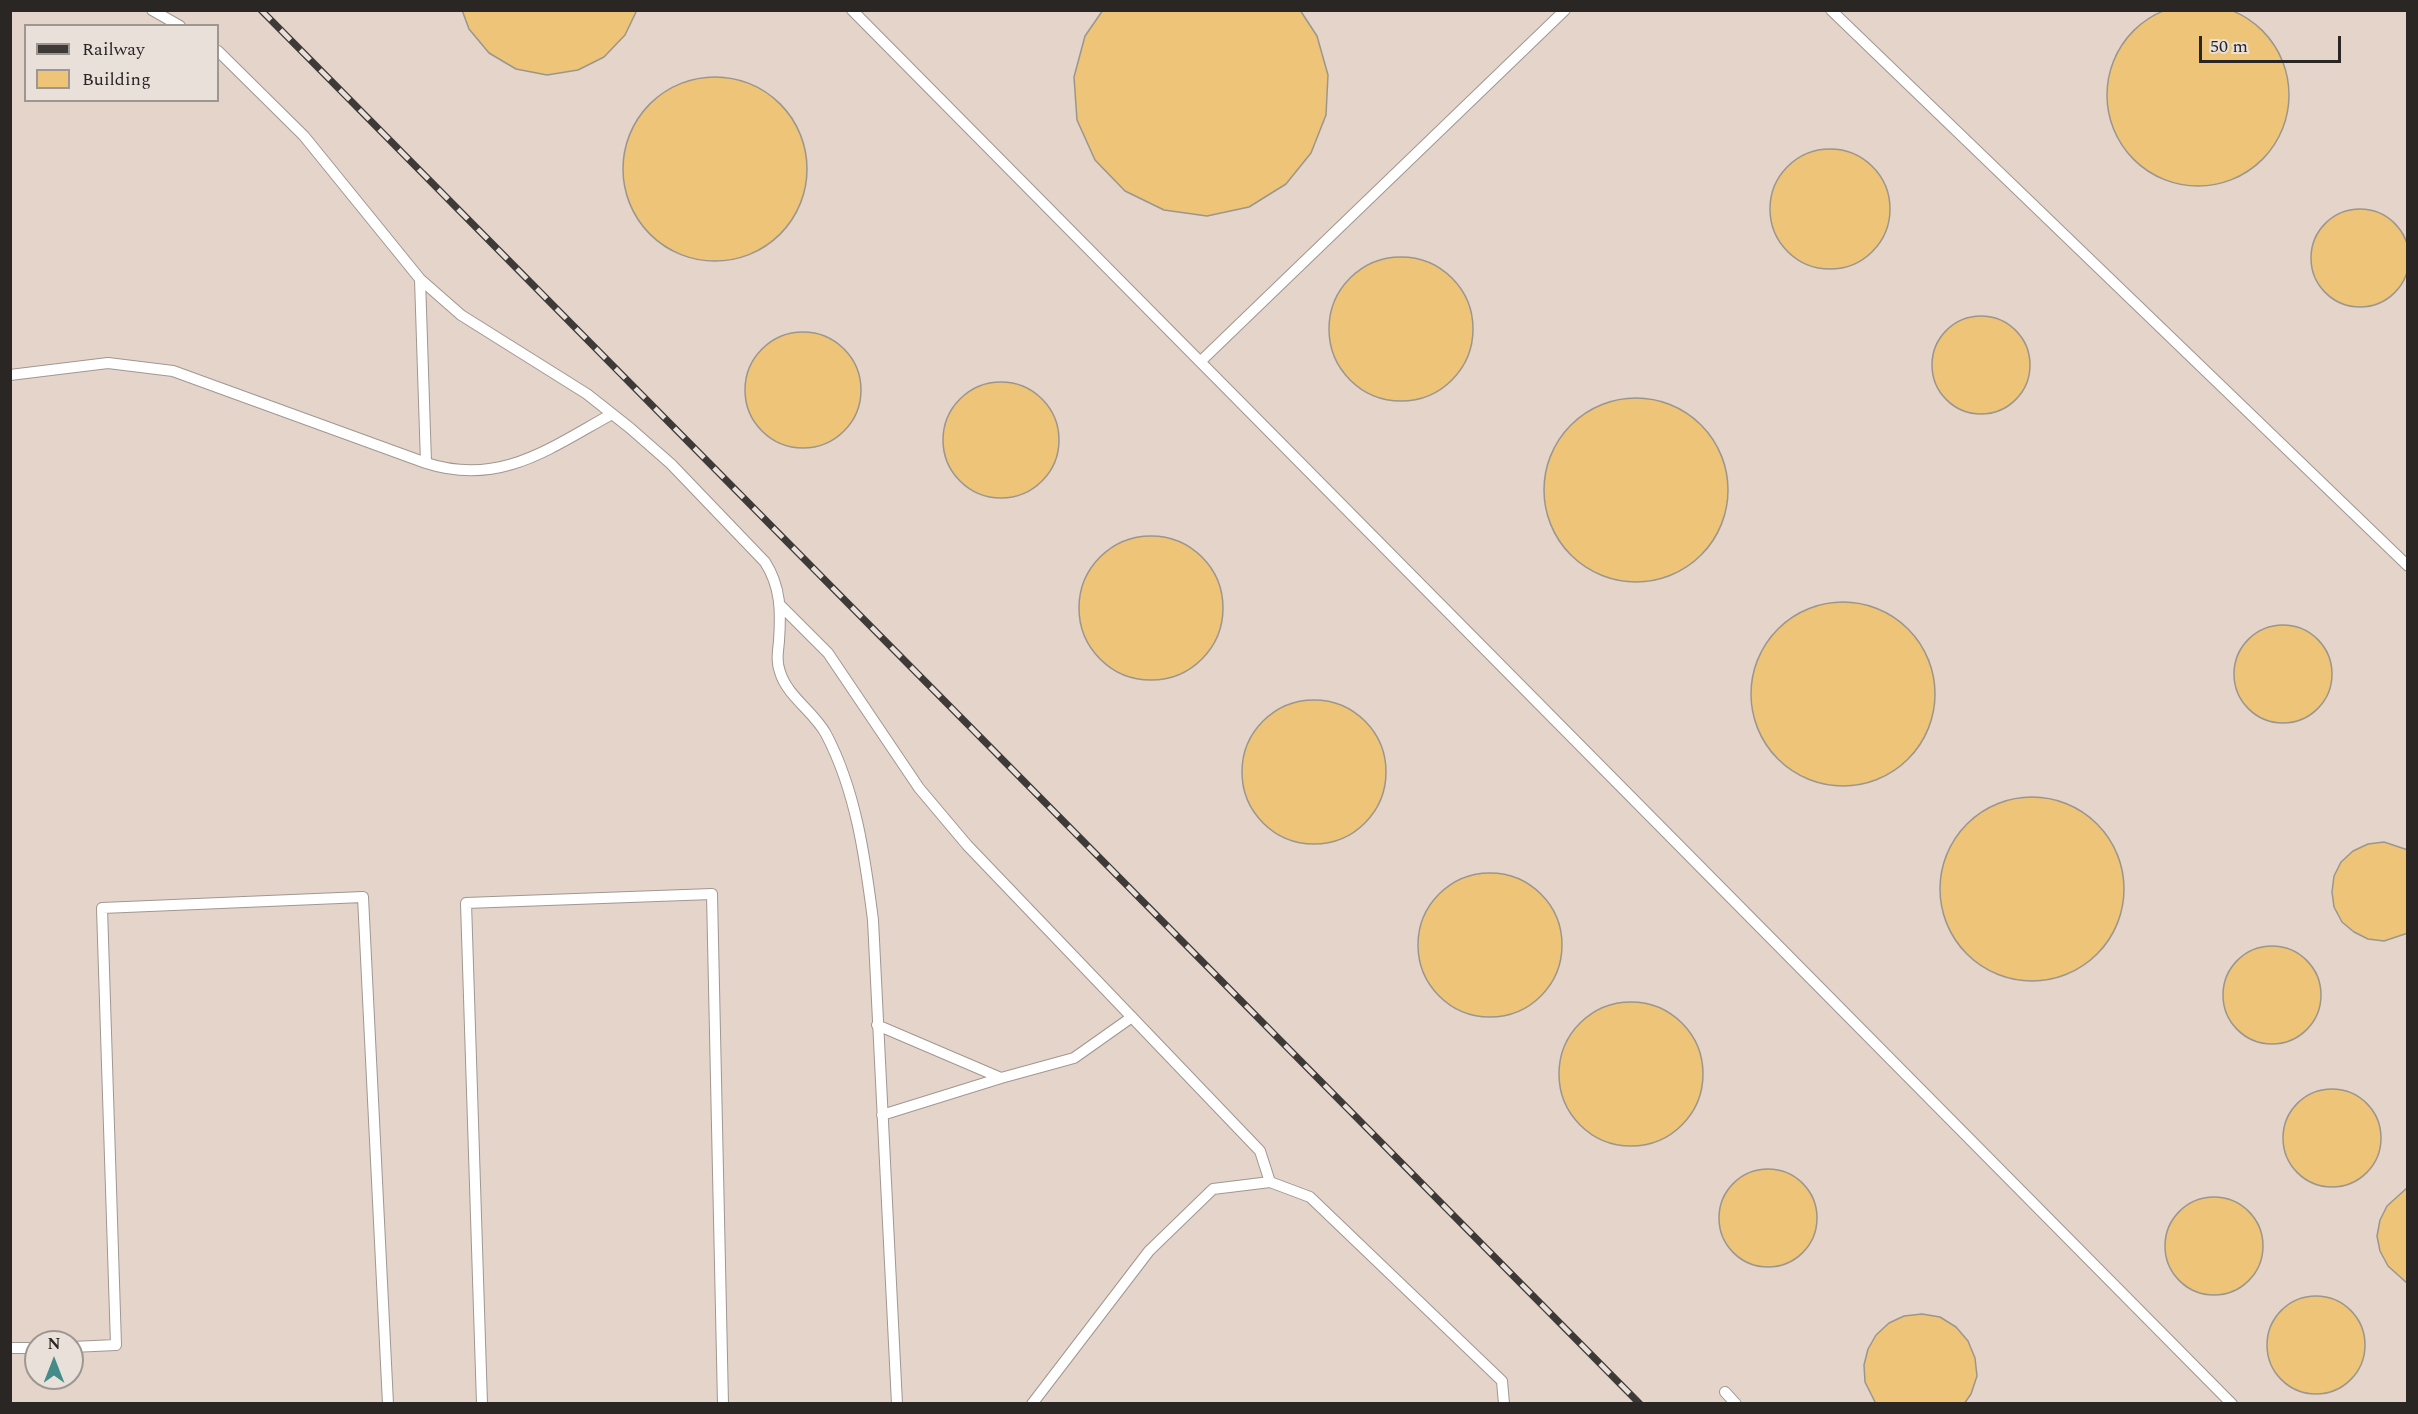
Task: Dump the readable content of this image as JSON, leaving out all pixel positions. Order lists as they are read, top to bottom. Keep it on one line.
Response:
{"legend":["Railway","Building"],"scale_bar":"50 m","north":"top"}
